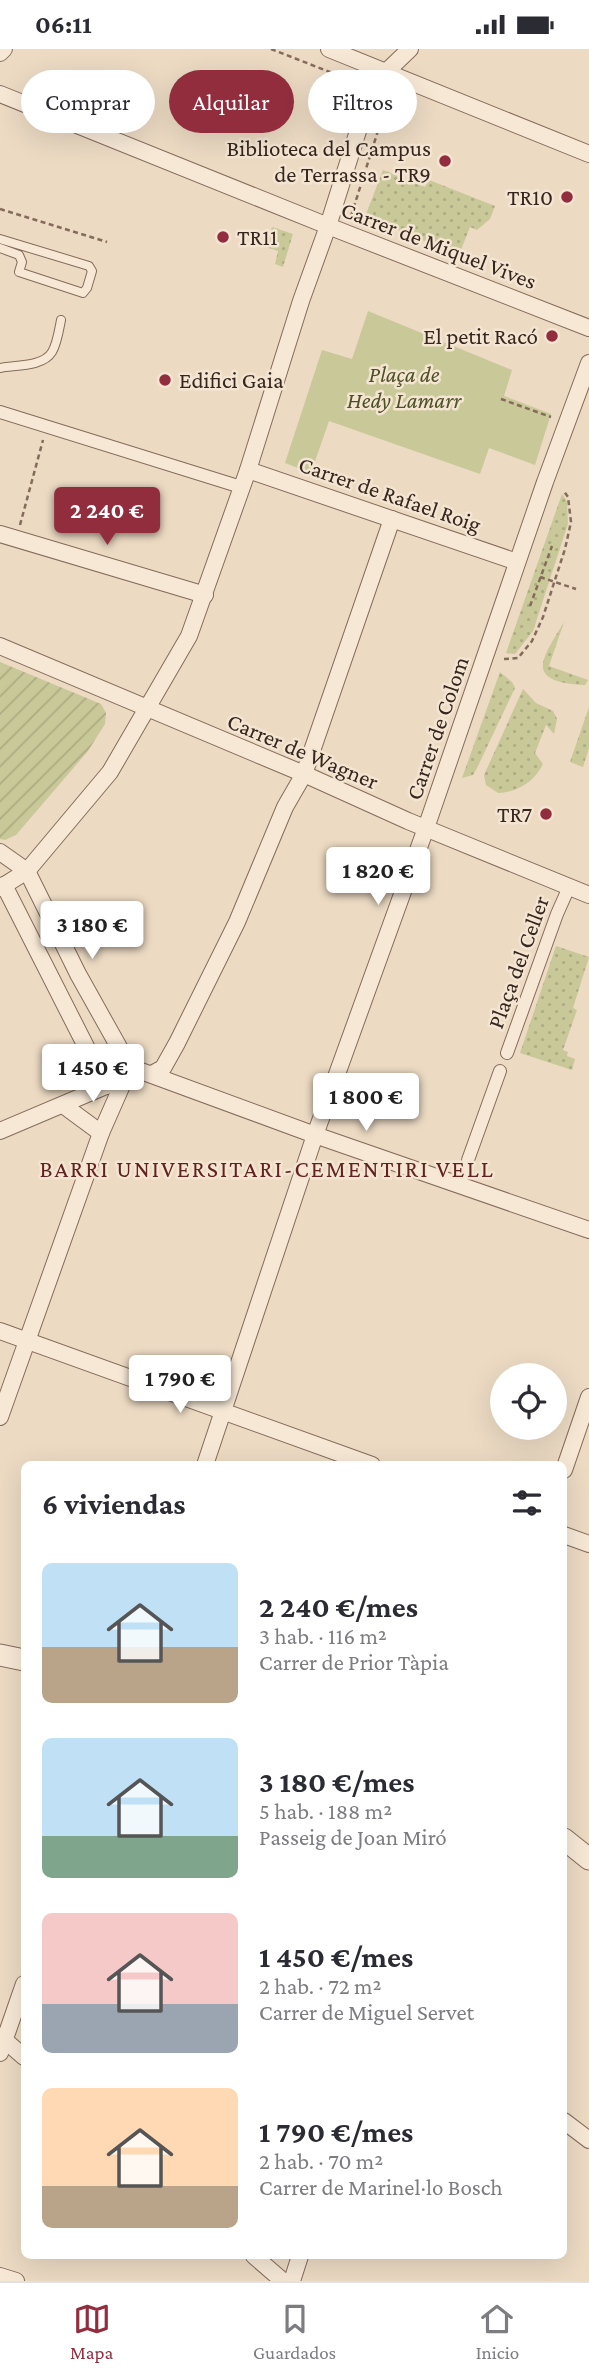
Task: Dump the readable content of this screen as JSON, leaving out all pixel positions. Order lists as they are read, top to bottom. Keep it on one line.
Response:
{"streets":{"street":["Carrer de Miquel Vives","Carrer de Rafael Roig","Carrer de Colom","Carrer de Wagner","Plaça del Celler"]},"crossings":[["Carrer de Rafael Roig","Carrer de Colom"],["Carrer de Colom","Carrer de Wagner"],["Carrer de Wagner","Plaça del Celler"]],"districts":["BARRI UNIVERSITARI-CEMENTIRI VELL"],"parks":["Plaça de Hedy Lamarr"],"places":["Biblioteca del Campus de Terrassa - TR9","TR10","TR11","El petit Racó","Edifici Gaia","TR7"],"page":{"status":"06:11","chip":["Comprar","Alquilar","Filtros"],"price":["2 240 €","1 820 €","3 180 €","1 450 €","1 800 €","1 790 €"],"heading":"6 viviendas","list":[{"name":"2 240 €/mes","note":"3 hab. · 116 m² · Carrer de Prior Tàpia"},{"name":"3 180 €/mes","note":"5 hab. · 188 m² · Passeig de Joan Miró"},{"name":"1 450 €/mes","note":"2 hab. · 72 m² · Carrer de Miguel Servet"},{"name":"1 790 €/mes","note":"2 hab. · 70 m² · Carrer de Marinel·lo Bosch"}],"tabs":["Mapa","Guardados","Inicio"]}}
